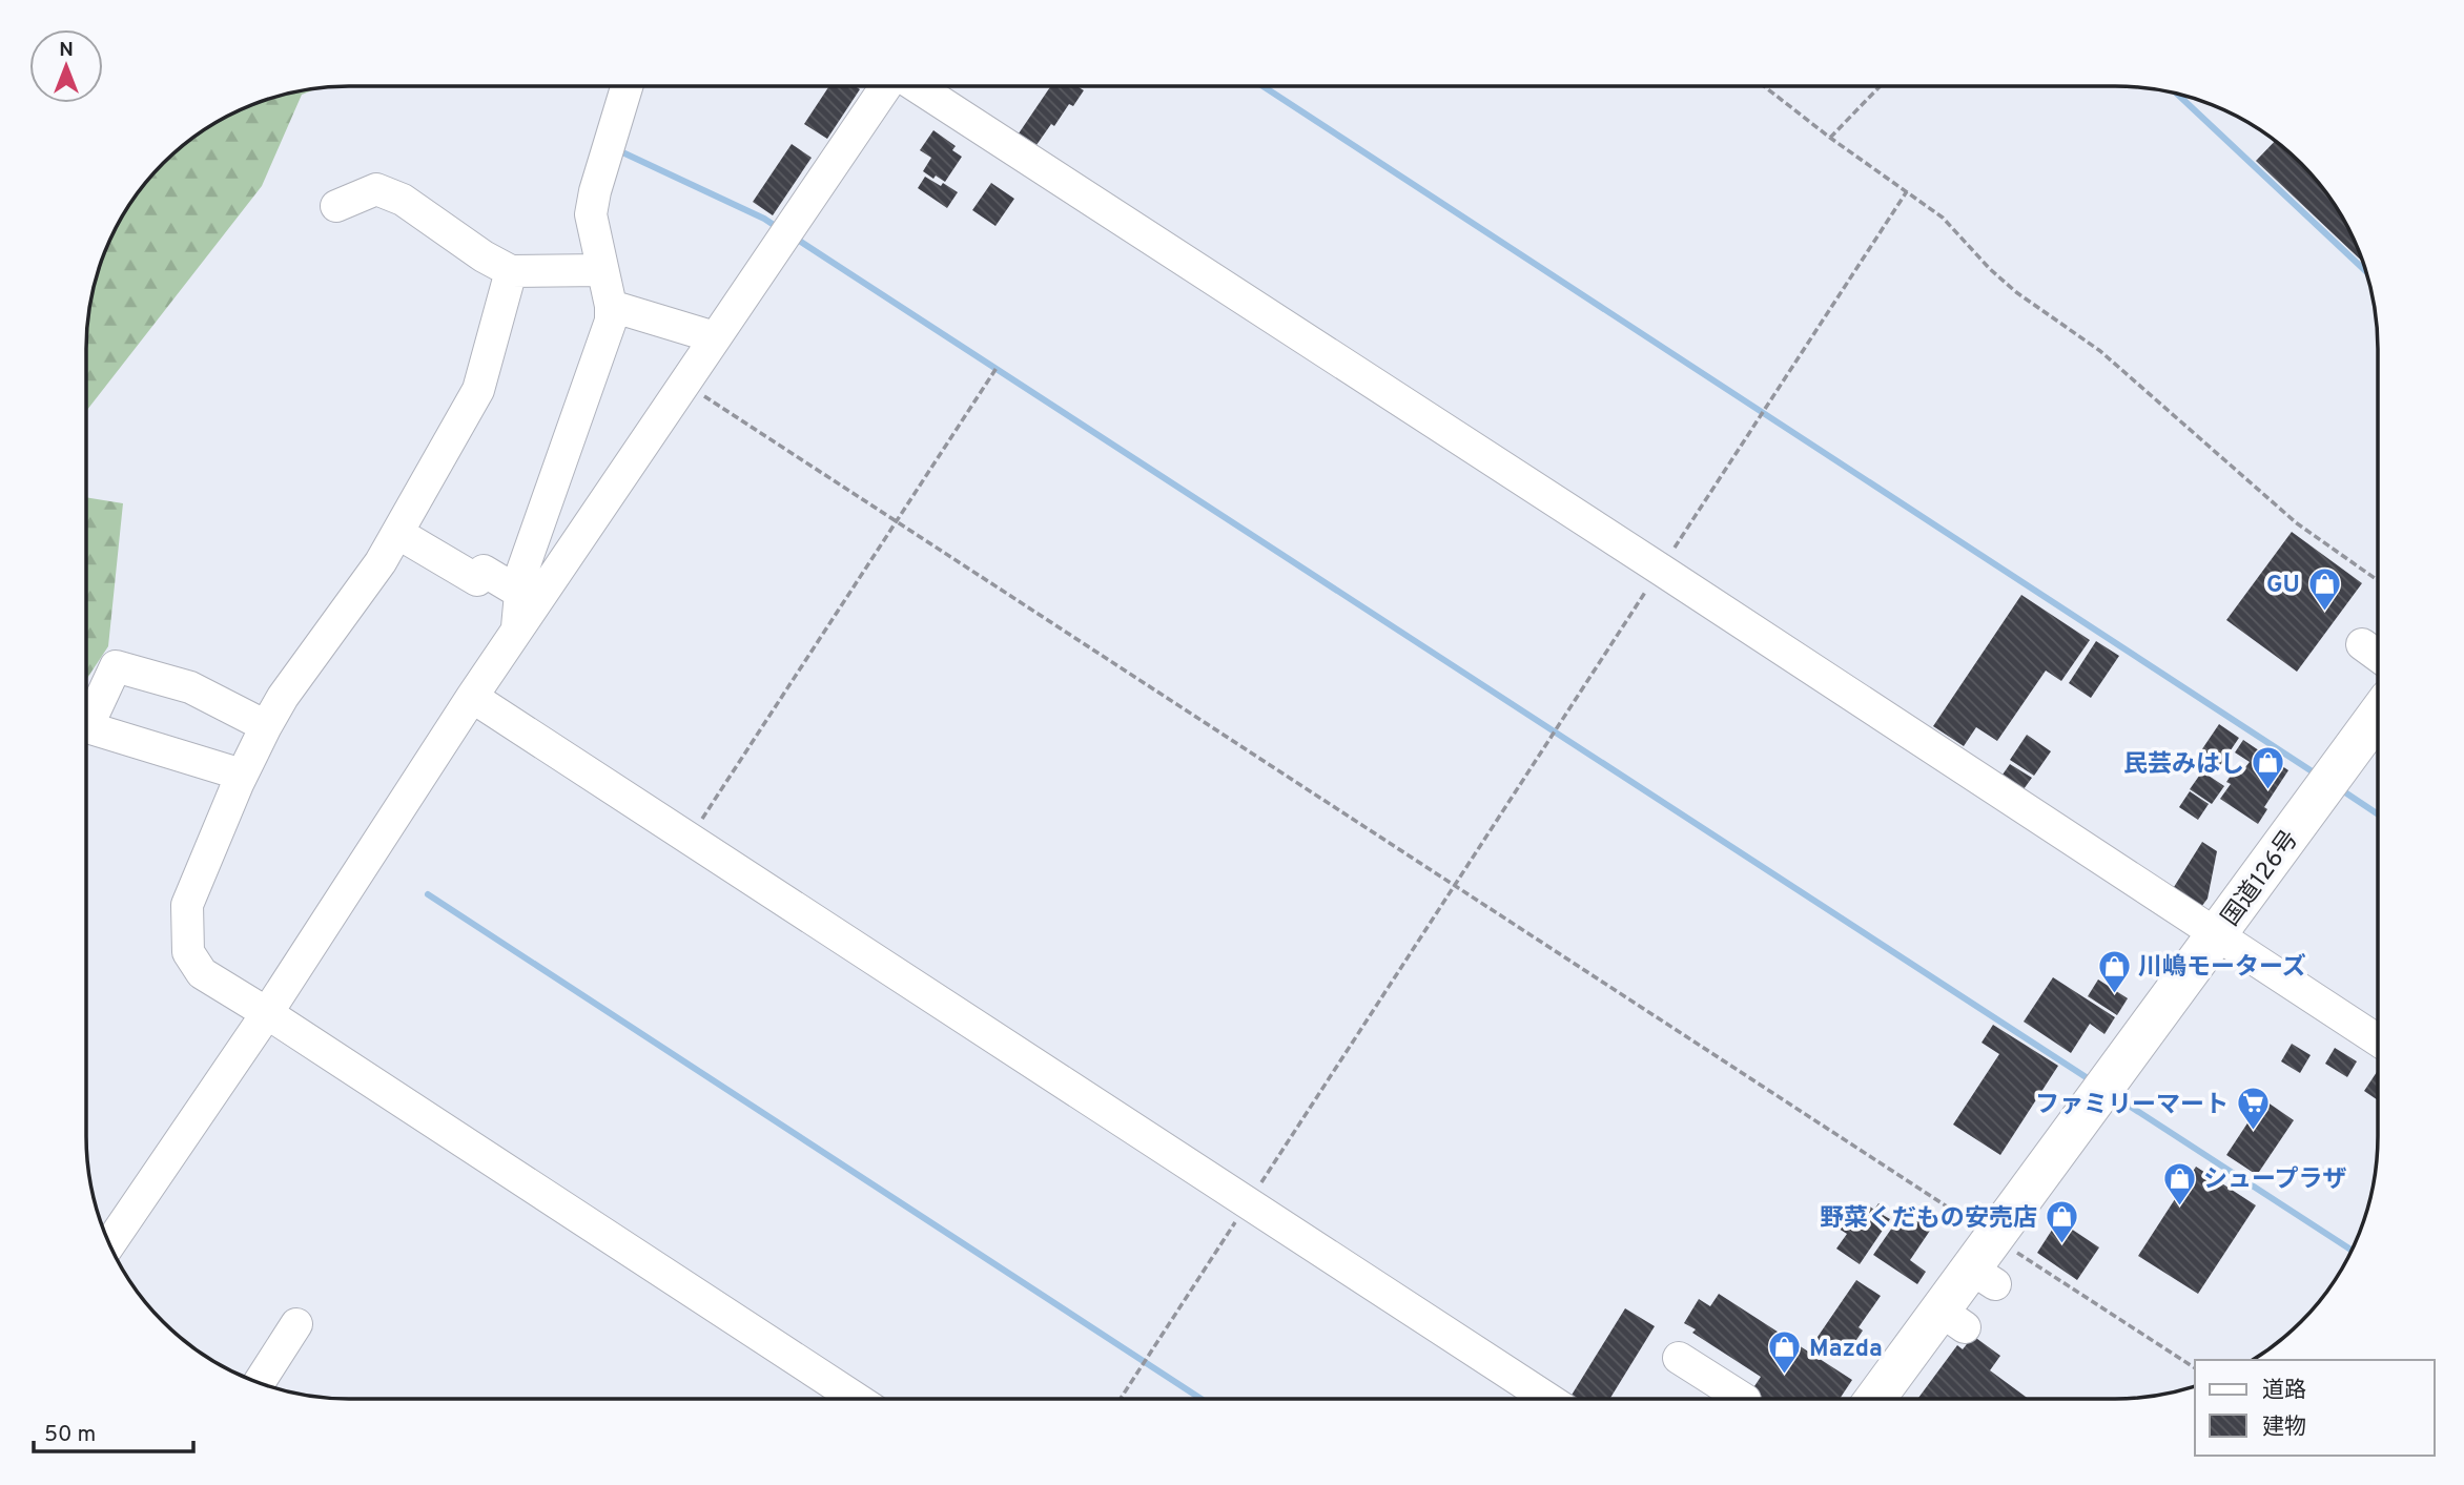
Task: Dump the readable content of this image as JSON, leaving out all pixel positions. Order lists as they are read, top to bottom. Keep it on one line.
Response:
{"streets":{"highway":["国道126号"]},"places":{"shop":["GU","民芸みはし","川嶋モーターズ","シュープラザ","野菜くだもの安売店","Mazda"],"supermarket":["ファミリーマート"]},"legend":["道路","建物"],"scale_bar":"50 m","north":"top"}
